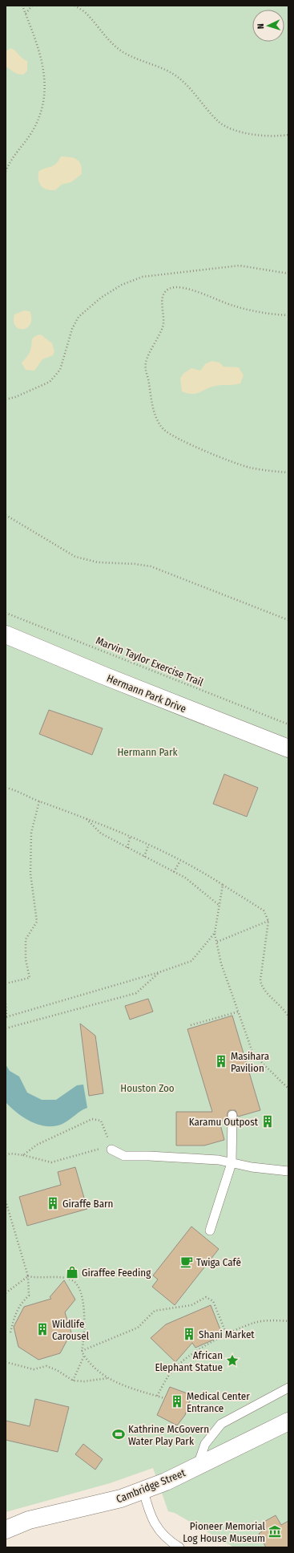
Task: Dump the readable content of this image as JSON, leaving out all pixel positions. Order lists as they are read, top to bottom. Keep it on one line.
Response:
{"streets":{"street":["Hermann Park Drive","Cambridge Street"],"path":["Marvin Taylor Exercise Trail"]},"parks":["Hermann Park","Houston Zoo"],"places":{"building":["Masihara Pavilion","Karamu Outpost","Giraffe Barn","Wildlife Carousel","Shani Market","Medical Center Entrance"],"cafe":["Twiga Café"],"shop":["Giraffee Feeding"],"place":["African Elephant Statue"],"sports":["Kathrine McGovern Water Play Park"],"museum":["Pioneer Memorial Log House Museum"]},"north":"left"}
